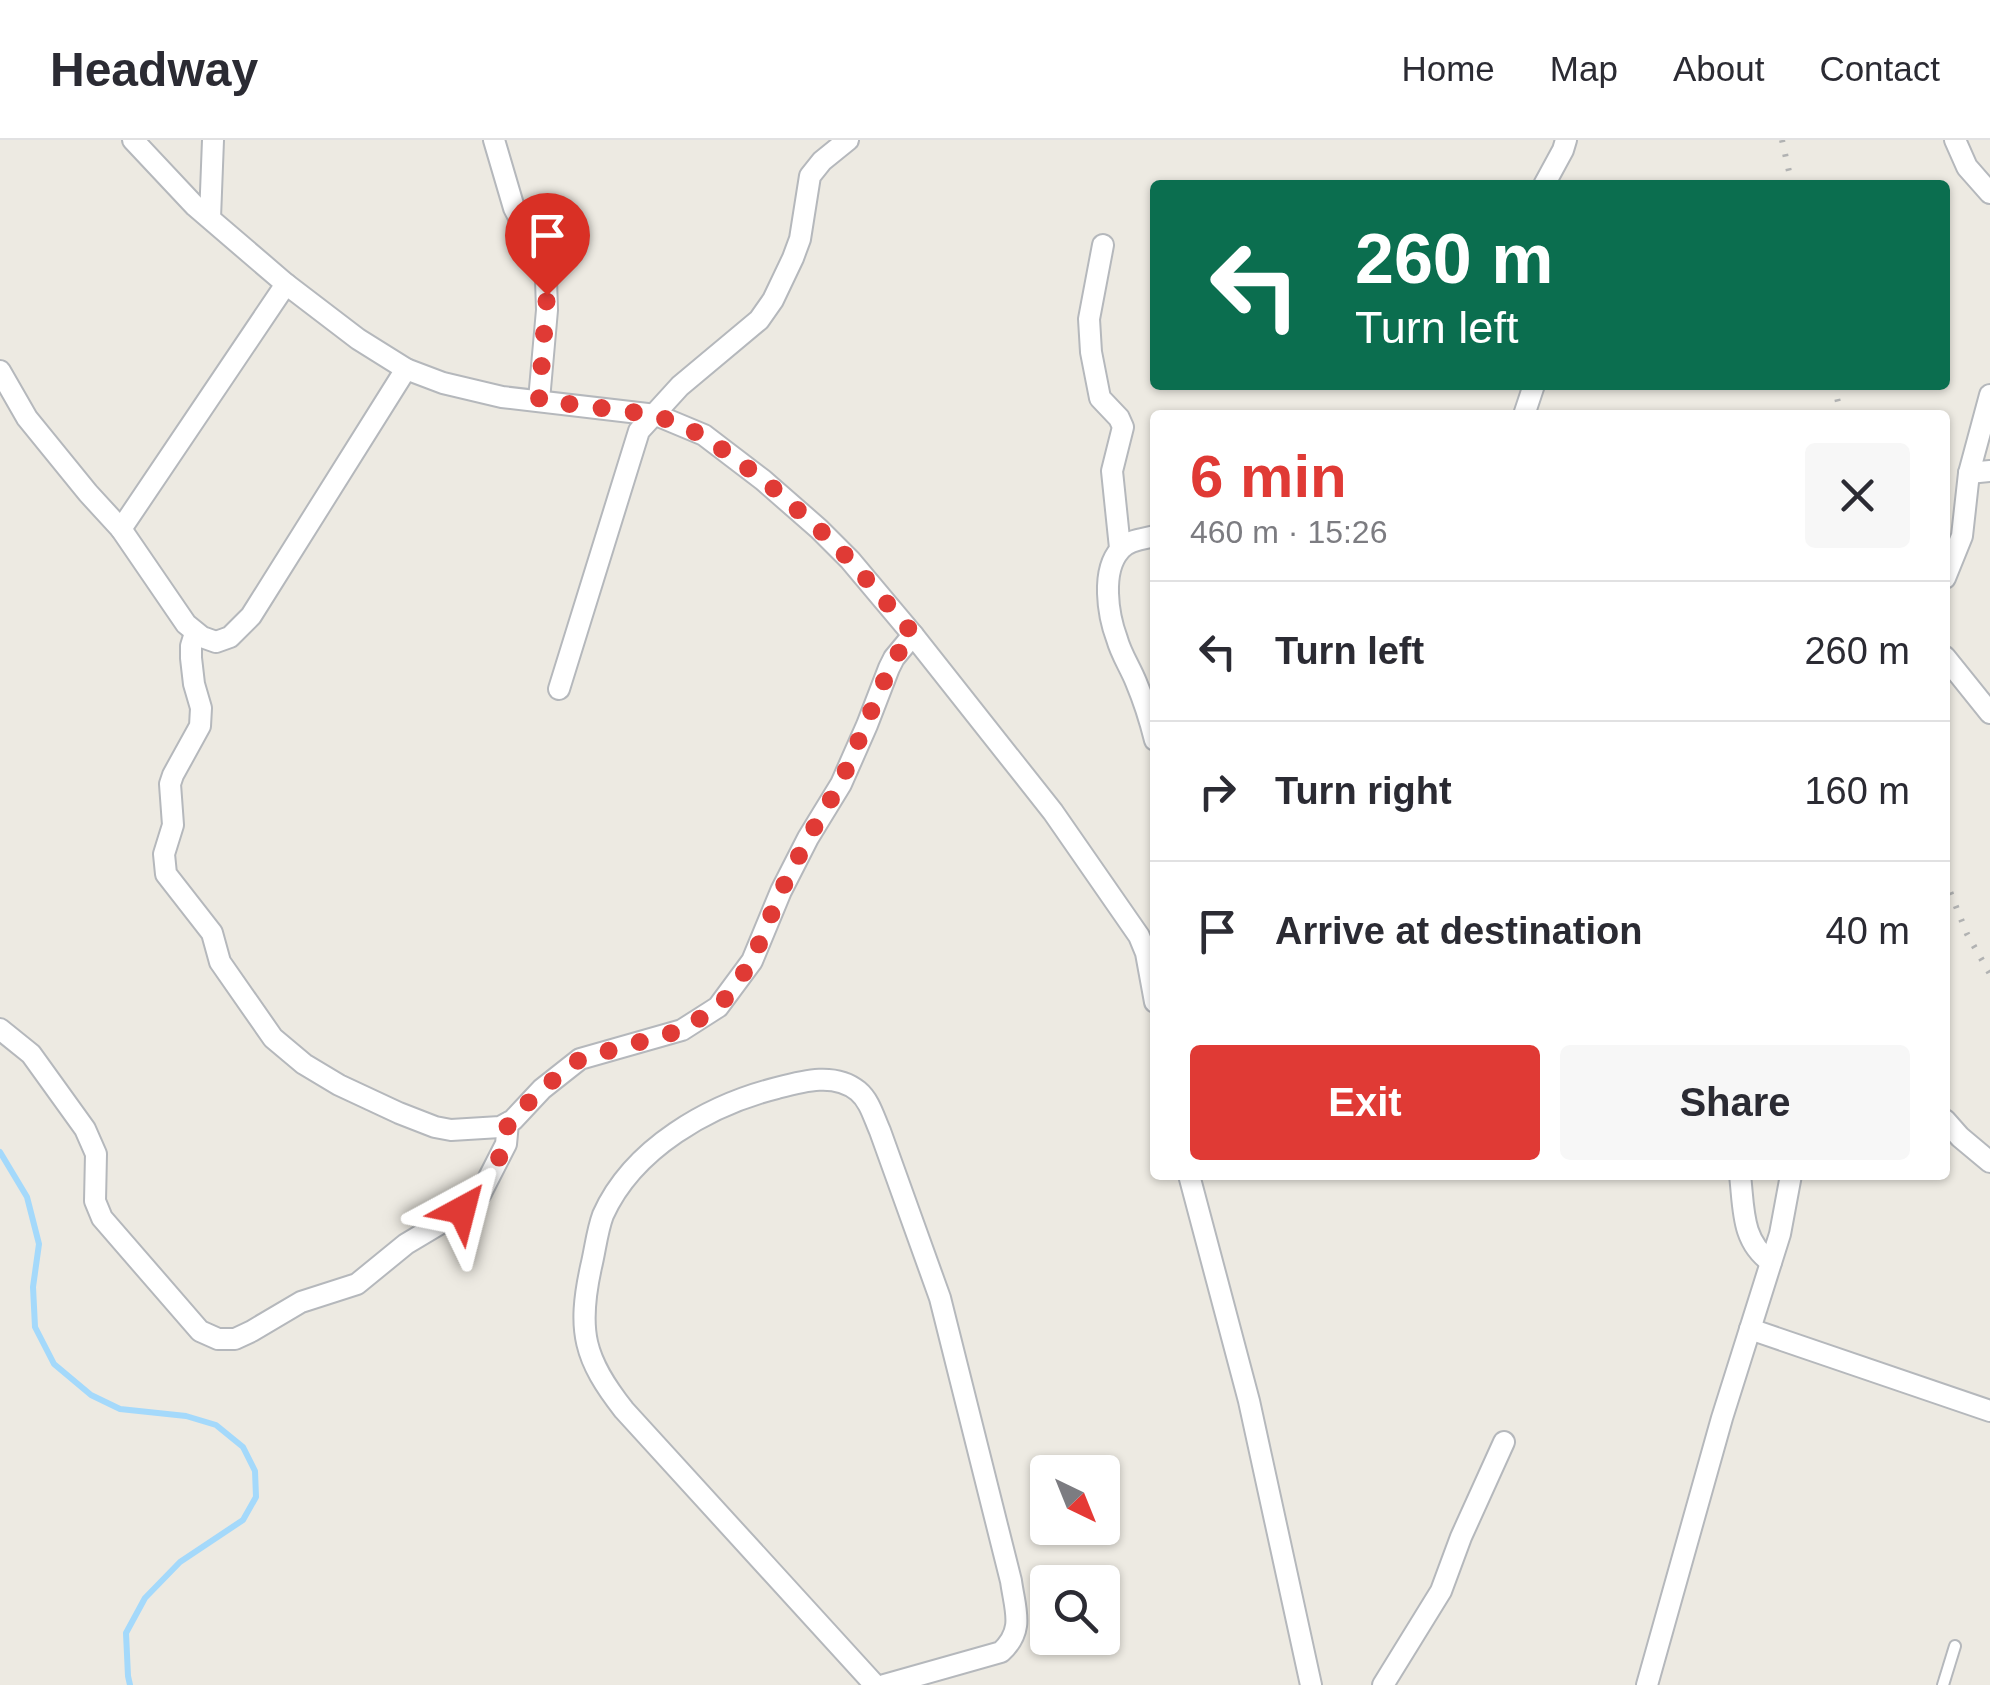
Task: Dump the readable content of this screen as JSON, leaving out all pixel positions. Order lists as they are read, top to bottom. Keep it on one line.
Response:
{"north":"bottom right","page":{"header":"Headway","nav":["Home","Map","About","Contact"],"turn":["260 m","Turn left"],"heading":["6 min","460 m · 15:26"],"list":[{"name":"Turn left","value":"260 m"},{"name":"Turn right","value":"160 m"},{"name":"Arrive at destination","value":"40 m"}],"buttons":["Exit","Share"]}}
